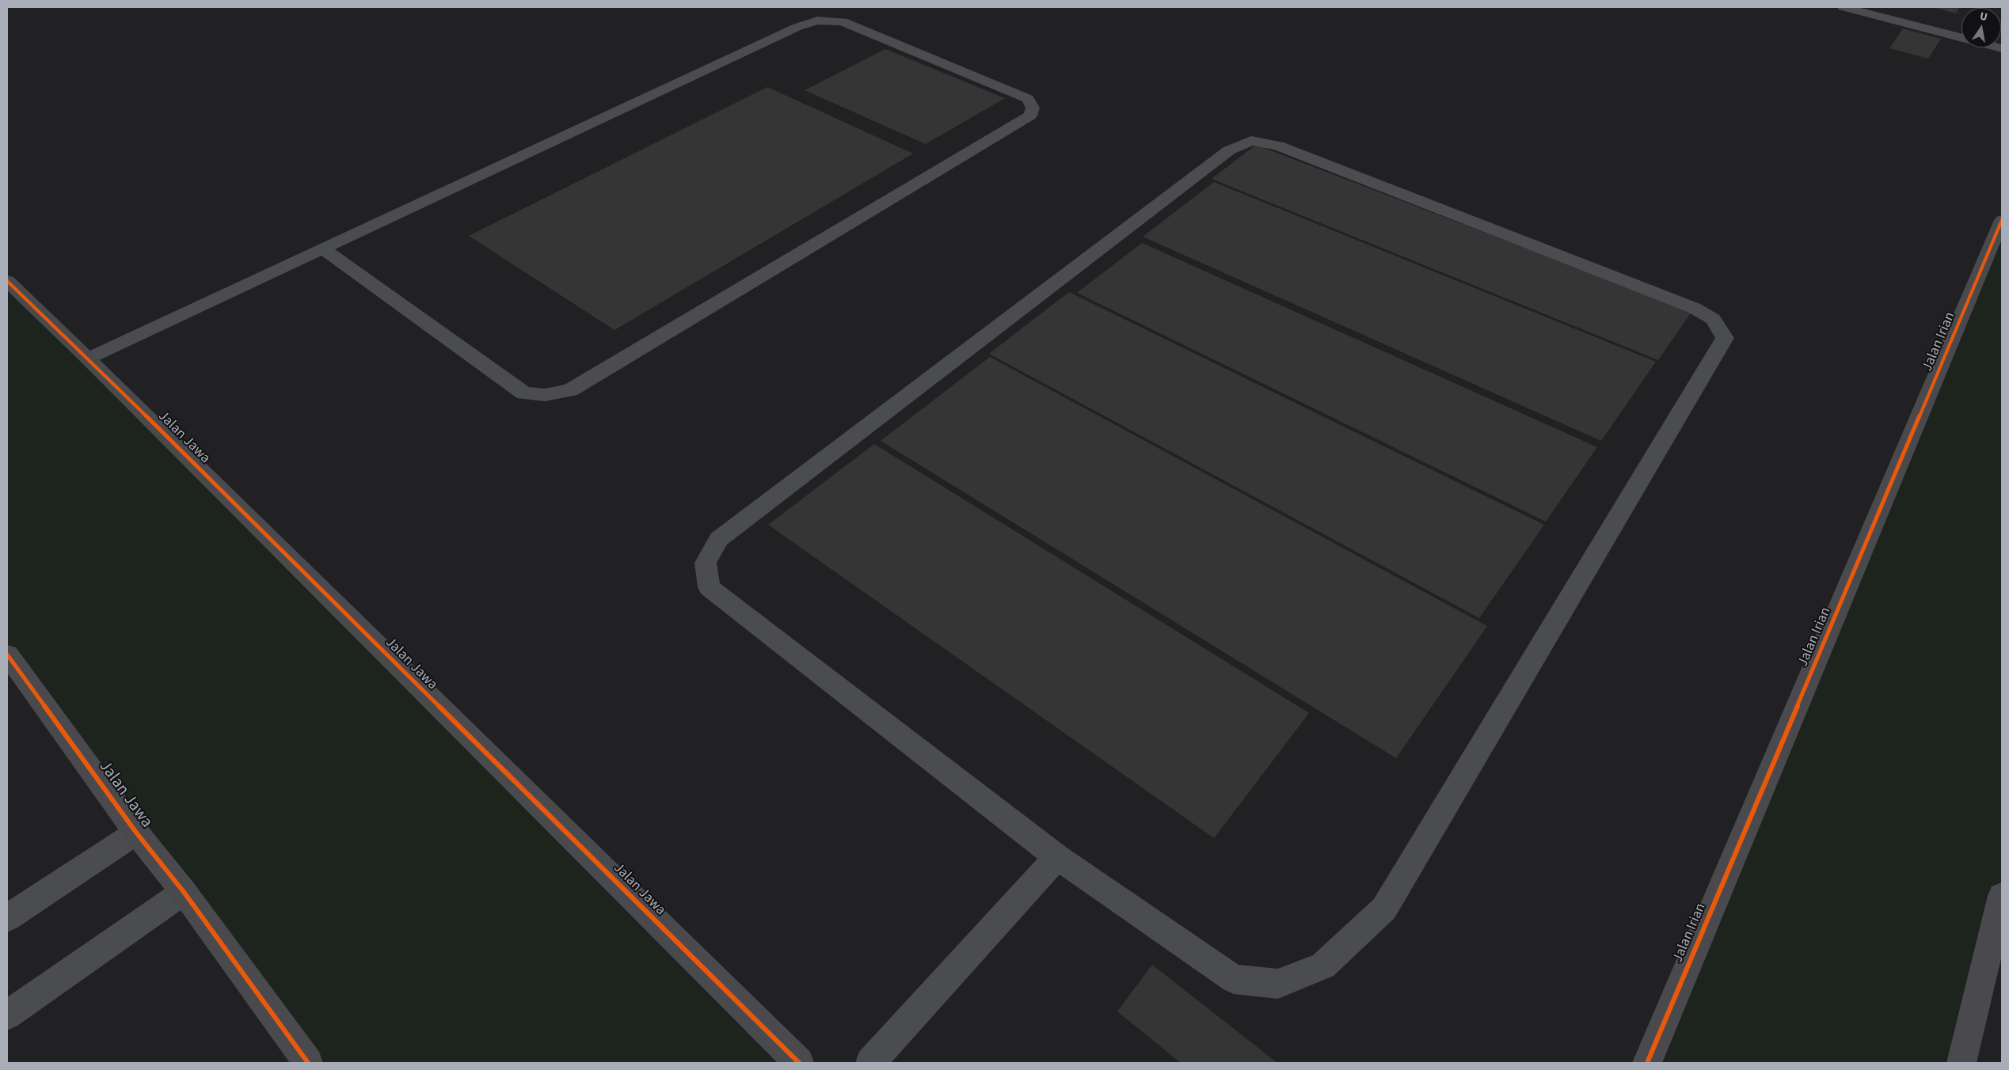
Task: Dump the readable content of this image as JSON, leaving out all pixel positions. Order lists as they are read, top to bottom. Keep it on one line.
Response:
{"streets":{"street":["Jalan Irian","Jalan Jawa"]},"north":"top"}
